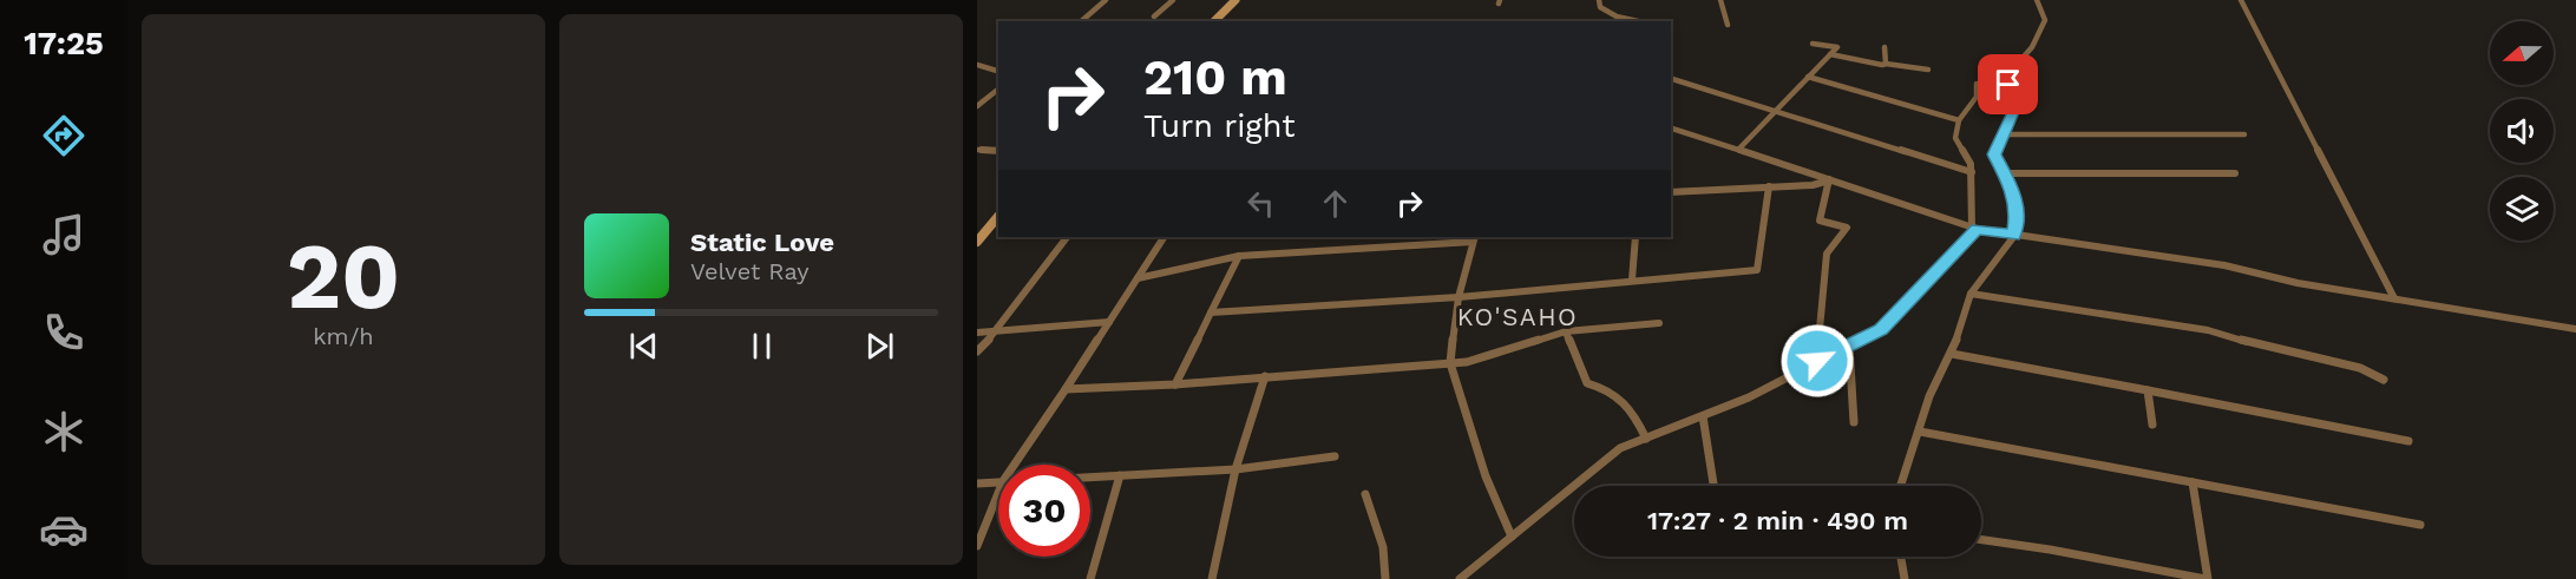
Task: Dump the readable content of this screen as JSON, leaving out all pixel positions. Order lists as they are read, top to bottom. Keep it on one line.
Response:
{"districts":["KO'SAHO"],"north":"left","page":{"tabs":"17:25","tile":["20","km/h"],"turn":["210 m","Turn right"],"song":["Static Love","Velvet Ray"],"limit":"30","trip":"17:27 · 2 min · 490 m"}}
